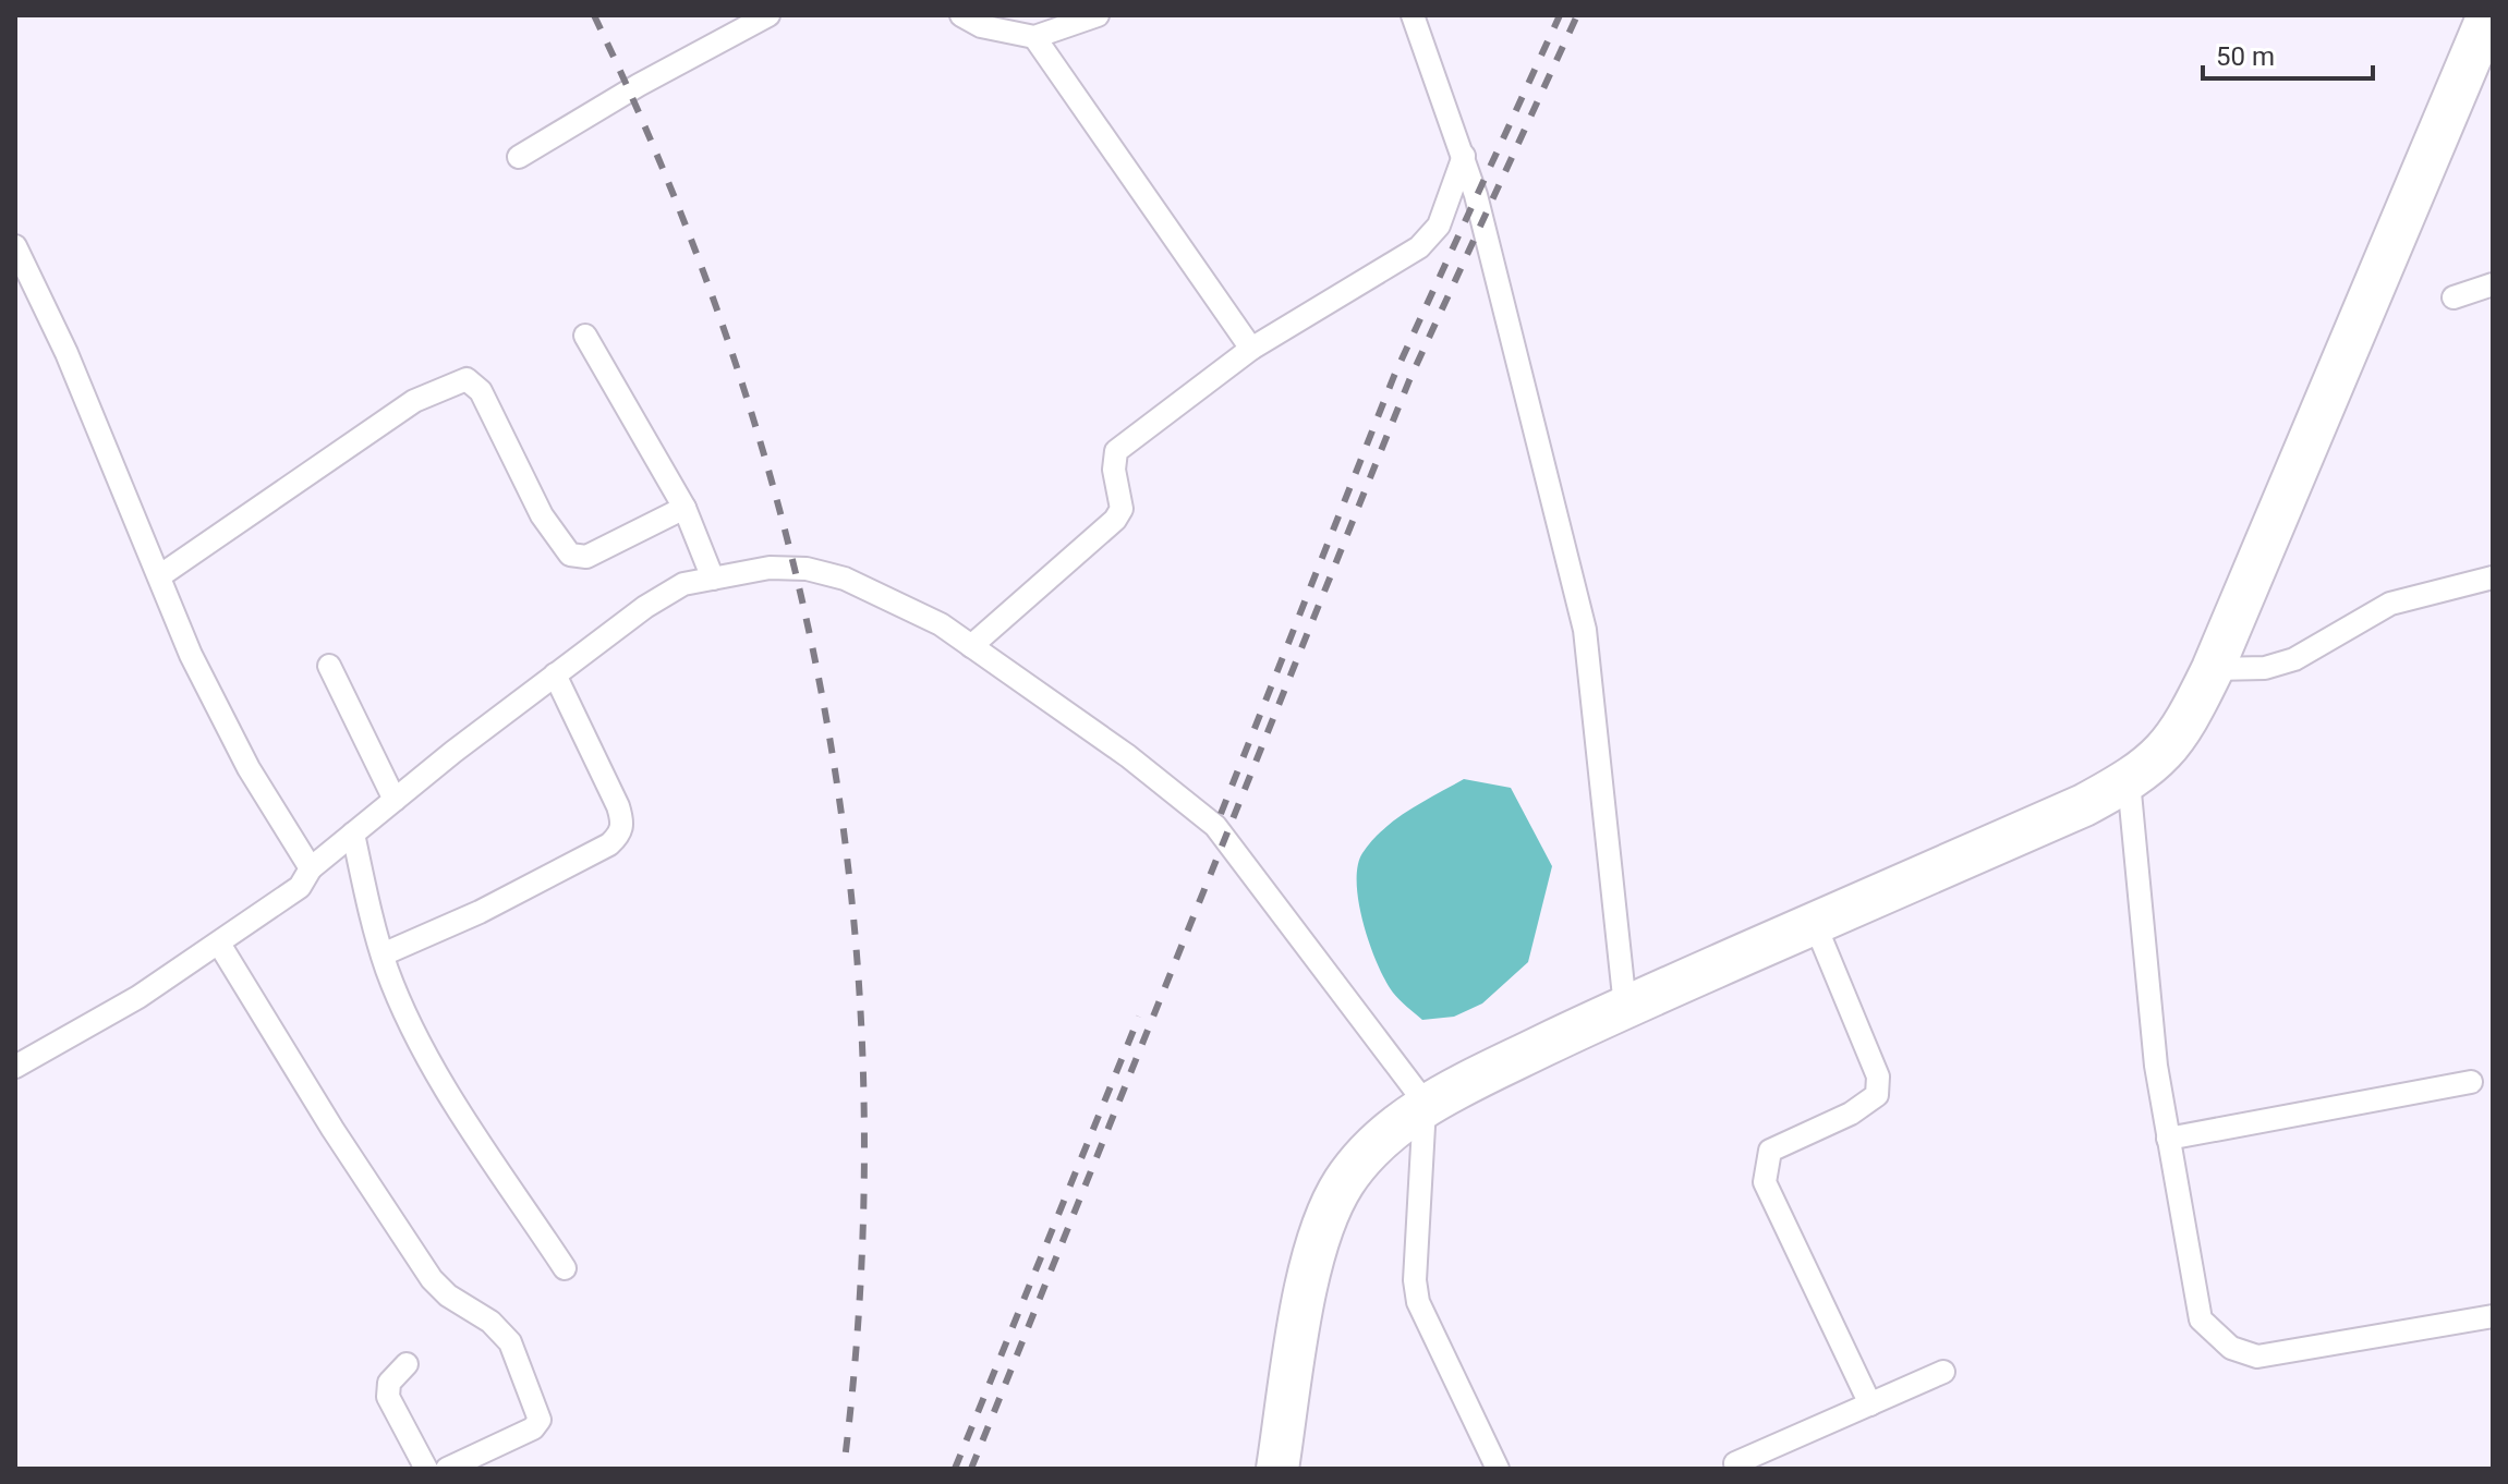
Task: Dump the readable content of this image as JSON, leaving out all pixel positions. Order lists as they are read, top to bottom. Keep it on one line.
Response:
{"scale_bar":"50 m"}
